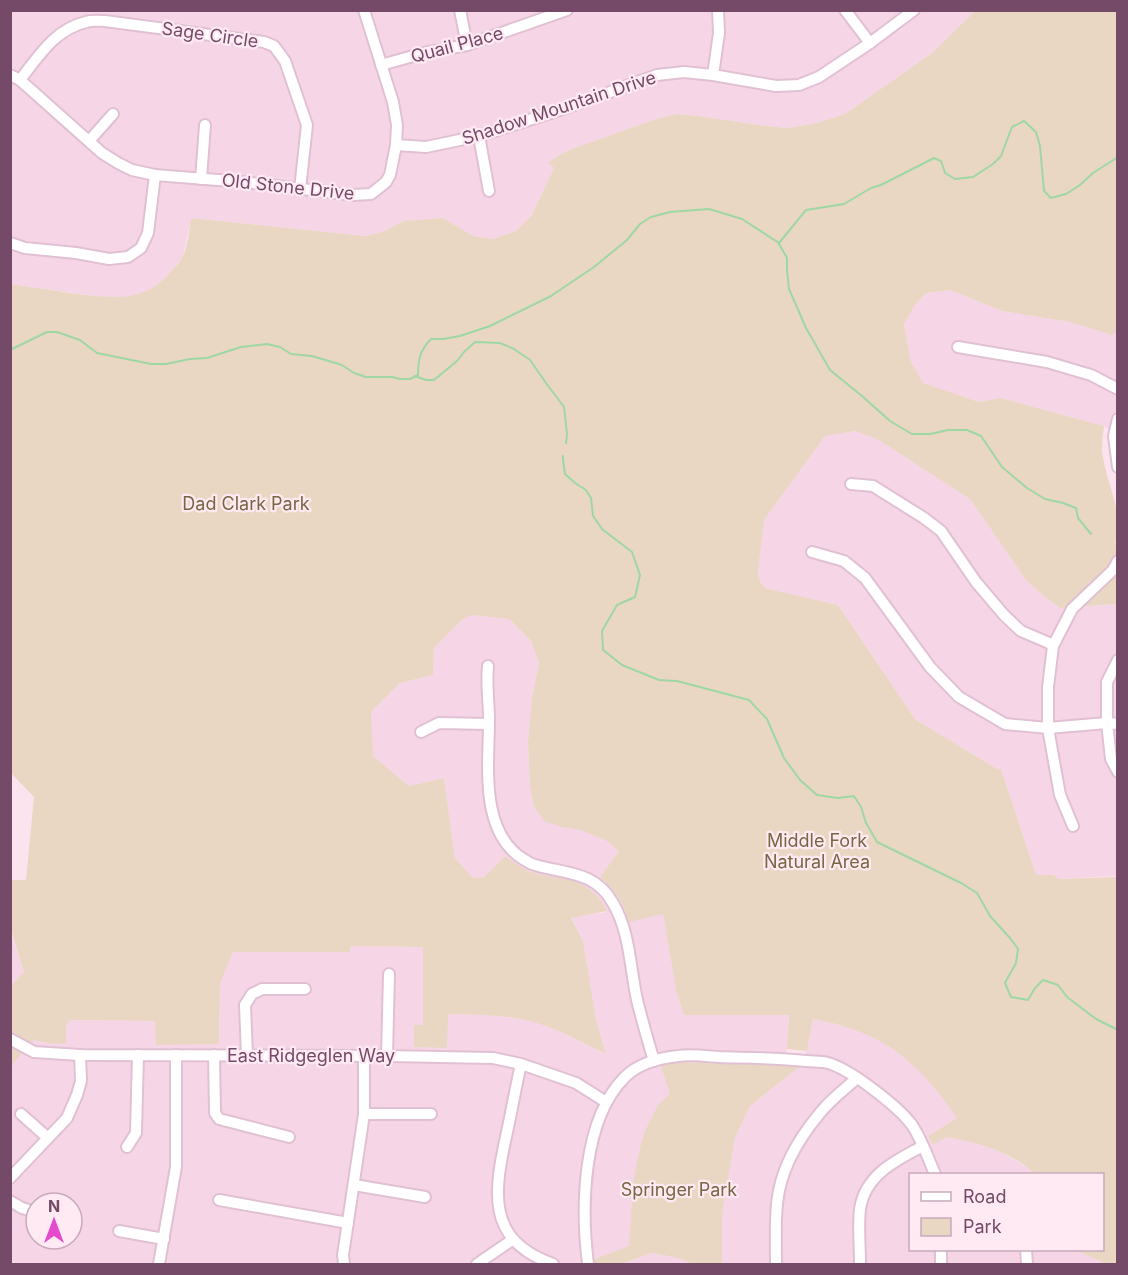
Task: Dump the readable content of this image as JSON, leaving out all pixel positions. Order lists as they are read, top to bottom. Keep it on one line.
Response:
{"streets":{"street":["Sage Circle","Quail Place","Shadow Mountain Drive","Old Stone Drive","East Ridgeglen Way"]},"crossings":[["Sage Circle","Old Stone Drive"],["Quail Place","Old Stone Drive"],["Shadow Mountain Drive","Old Stone Drive"]],"parks":["Dad Clark Park","Middle Fork Natural Area","Springer Park"],"legend":["Road","Park"],"north":"top"}
